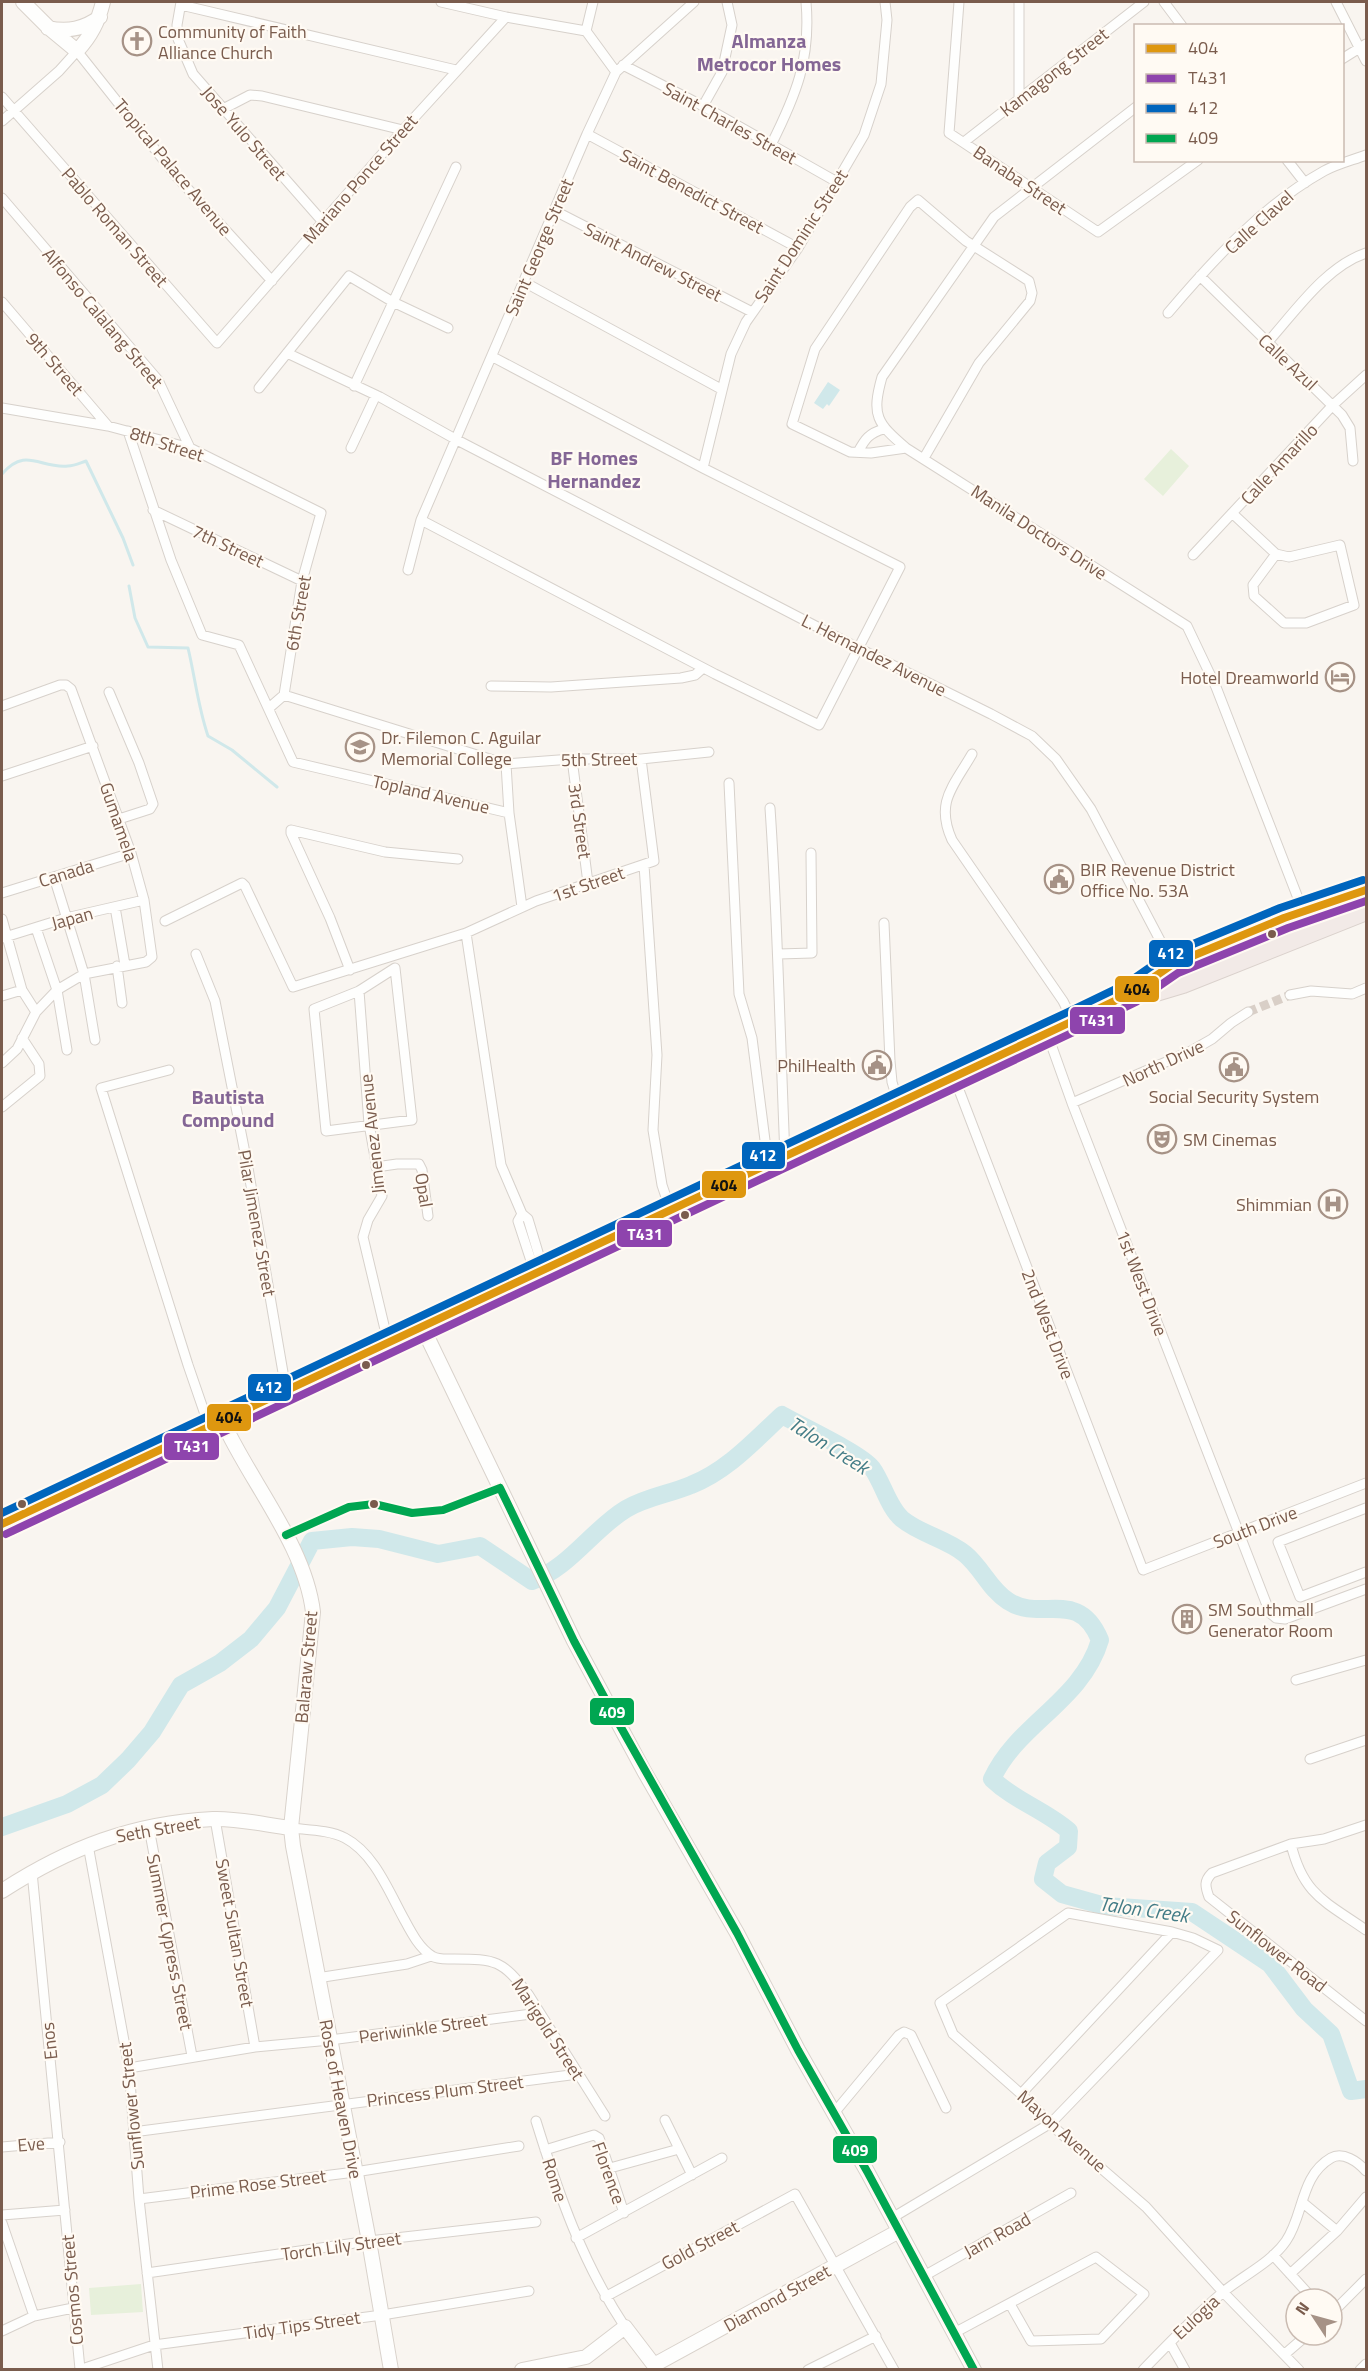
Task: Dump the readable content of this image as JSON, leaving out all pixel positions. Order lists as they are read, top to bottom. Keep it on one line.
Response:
{"streets":{"street":["Kamagong Street","Saint Charles Street","Jose Yulo Street","Tropical Palace Avenue","Mariano Ponce Street","Banaba Street","Saint Benedict Street","Calle Clavel","Pablo Roman Street","Saint Dominic Street","Saint George Street","Saint Andrew Street","Alfonso Calalang Street","Calle Azul","9th Street","8th Street","Calle Amarillo","Manila Doctors Drive","7th Street","6th Street","L. Hernandez Avenue","5th Street","Topland Avenue","3rd Street","Gumamela","Canada","1st Street","Japan","North Drive","Jimenez Avenue","Opal","Pilar Jimenez Street","1st West Drive","2nd West Drive","South Drive","Balaraw Street","Seth Street","Sweet Sultan Street","Summer Cypress Street","Sunflower Road","Periwinkle Street","Marigold Street","Enos","Princess Plum Street","Rose of Heaven Drive","Sunflower Street","Mayon Avenue","Eve","Florence","Rome","Prime Rose Street","Jarn Road","Gold Street","Torch Lily Street","Cosmos Street","Diamond Street","Eulogia","Tidy Tips Street"]},"crossings":[["Kamagong Street","Banaba Street"],["Saint Charles Street","Saint Dominic Street"],["Saint Charles Street","Saint George Street"],["Jose Yulo Street","Mariano Ponce Street"],["Tropical Palace Avenue","Mariano Ponce Street"],["Mariano Ponce Street","Pablo Roman Street"],["Saint Benedict Street","Saint Dominic Street"],["Saint Benedict Street","Saint George Street"],["Calle Clavel","Calle Azul"],["Saint Dominic Street","Saint Andrew Street"],["Saint George Street","Saint Andrew Street"],["Saint George Street","L. Hernandez Avenue"],["Alfonso Calalang Street","8th Street"],["Calle Azul","Calle Amarillo"],["9th Street","8th Street"],["8th Street","6th Street"],["8th Street","Topland Avenue"],["7th Street","6th Street"],["7th Street","Topland Avenue"],["6th Street","5th Street"],["5th Street","3rd Street"],["5th Street","1st Street"],["Topland Avenue","1st Street"],["3rd Street","1st Street"],["Gumamela","Canada"],["Gumamela","Japan"],["North Drive","1st West Drive"],["Jimenez Avenue","Opal"],["1st West Drive","South Drive"],["2nd West Drive","South Drive"],["Balaraw Street","Seth Street"],["Balaraw Street","Rose of Heaven Drive"],["Seth Street","Sweet Sultan Street"],["Seth Street","Summer Cypress Street"],["Seth Street","Enos"],["Seth Street","Rose of Heaven Drive"],["Seth Street","Sunflower Street"],["Sweet Sultan Street","Periwinkle Street"],["Summer Cypress Street","Periwinkle Street"],["Periwinkle Street","Marigold Street"],["Periwinkle Street","Rose of Heaven Drive"],["Periwinkle Street","Sunflower Street"],["Marigold Street","Princess Plum Street"],["Enos","Eve"],["Enos","Cosmos Street"],["Princess Plum Street","Rose of Heaven Drive"],["Princess Plum Street","Sunflower Street"],["Rose of Heaven Drive","Prime Rose Street"],["Rose of Heaven Drive","Torch Lily Street"],["Rose of Heaven Drive","Tidy Tips Street"],["Sunflower Street","Prime Rose Street"],["Sunflower Street","Torch Lily Street"],["Sunflower Street","Tidy Tips Street"],["Mayon Avenue","Eulogia"],["Florence","Rome"],["Rome","Gold Street"],["Gold Street","Diamond Street"],["Cosmos Street","Tidy Tips Street"]],"districts":["Almanza Metrocor Homes","BF Homes Hernandez","Bautista Compound"],"water":["Talon Creek"],"places":{"church":["Community of Faith Alliance Church"],"hotel":["Hotel Dreamworld"],"school or university":["Dr. Filemon C. Aguilar Memorial College"],"public building":["BIR Revenue District Office No. 53A","PhilHealth","Social Security System"],"theatre":["SM Cinemas"],"hospital":["Shimmian"],"building":["SM Southmall Generator Room"]},"lines":["transit line 412","transit line 404","transit line T431","transit line 409"],"legend":["404","T431","412","409"],"north":"top left"}
